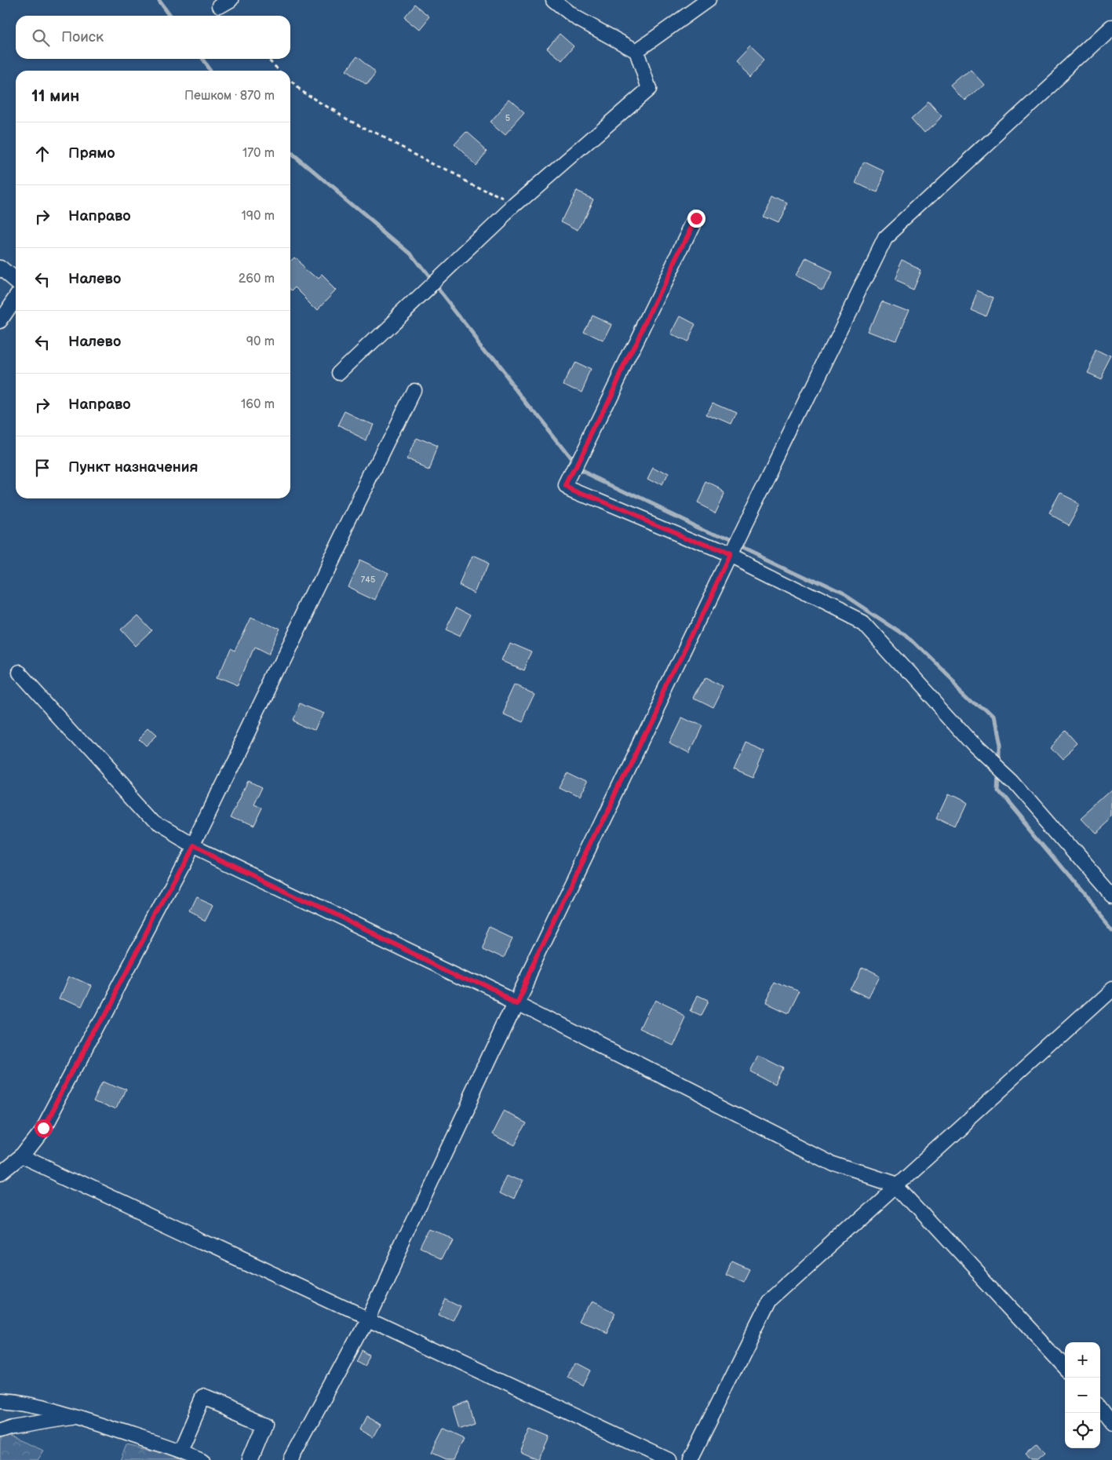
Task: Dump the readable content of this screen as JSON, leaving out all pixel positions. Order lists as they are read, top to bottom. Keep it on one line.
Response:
{"house_numbers":["5","745"],"page":{"search":"Поиск","heading":["11 мин","Пешком · 870 m"],"list":[["Прямо","170 m"],["Направо","190 m"],["Налево","260 m"],["Налево","90 m"],["Направо","160 m"],"Пункт назначения"],"map_buttons":["+","−"]}}
